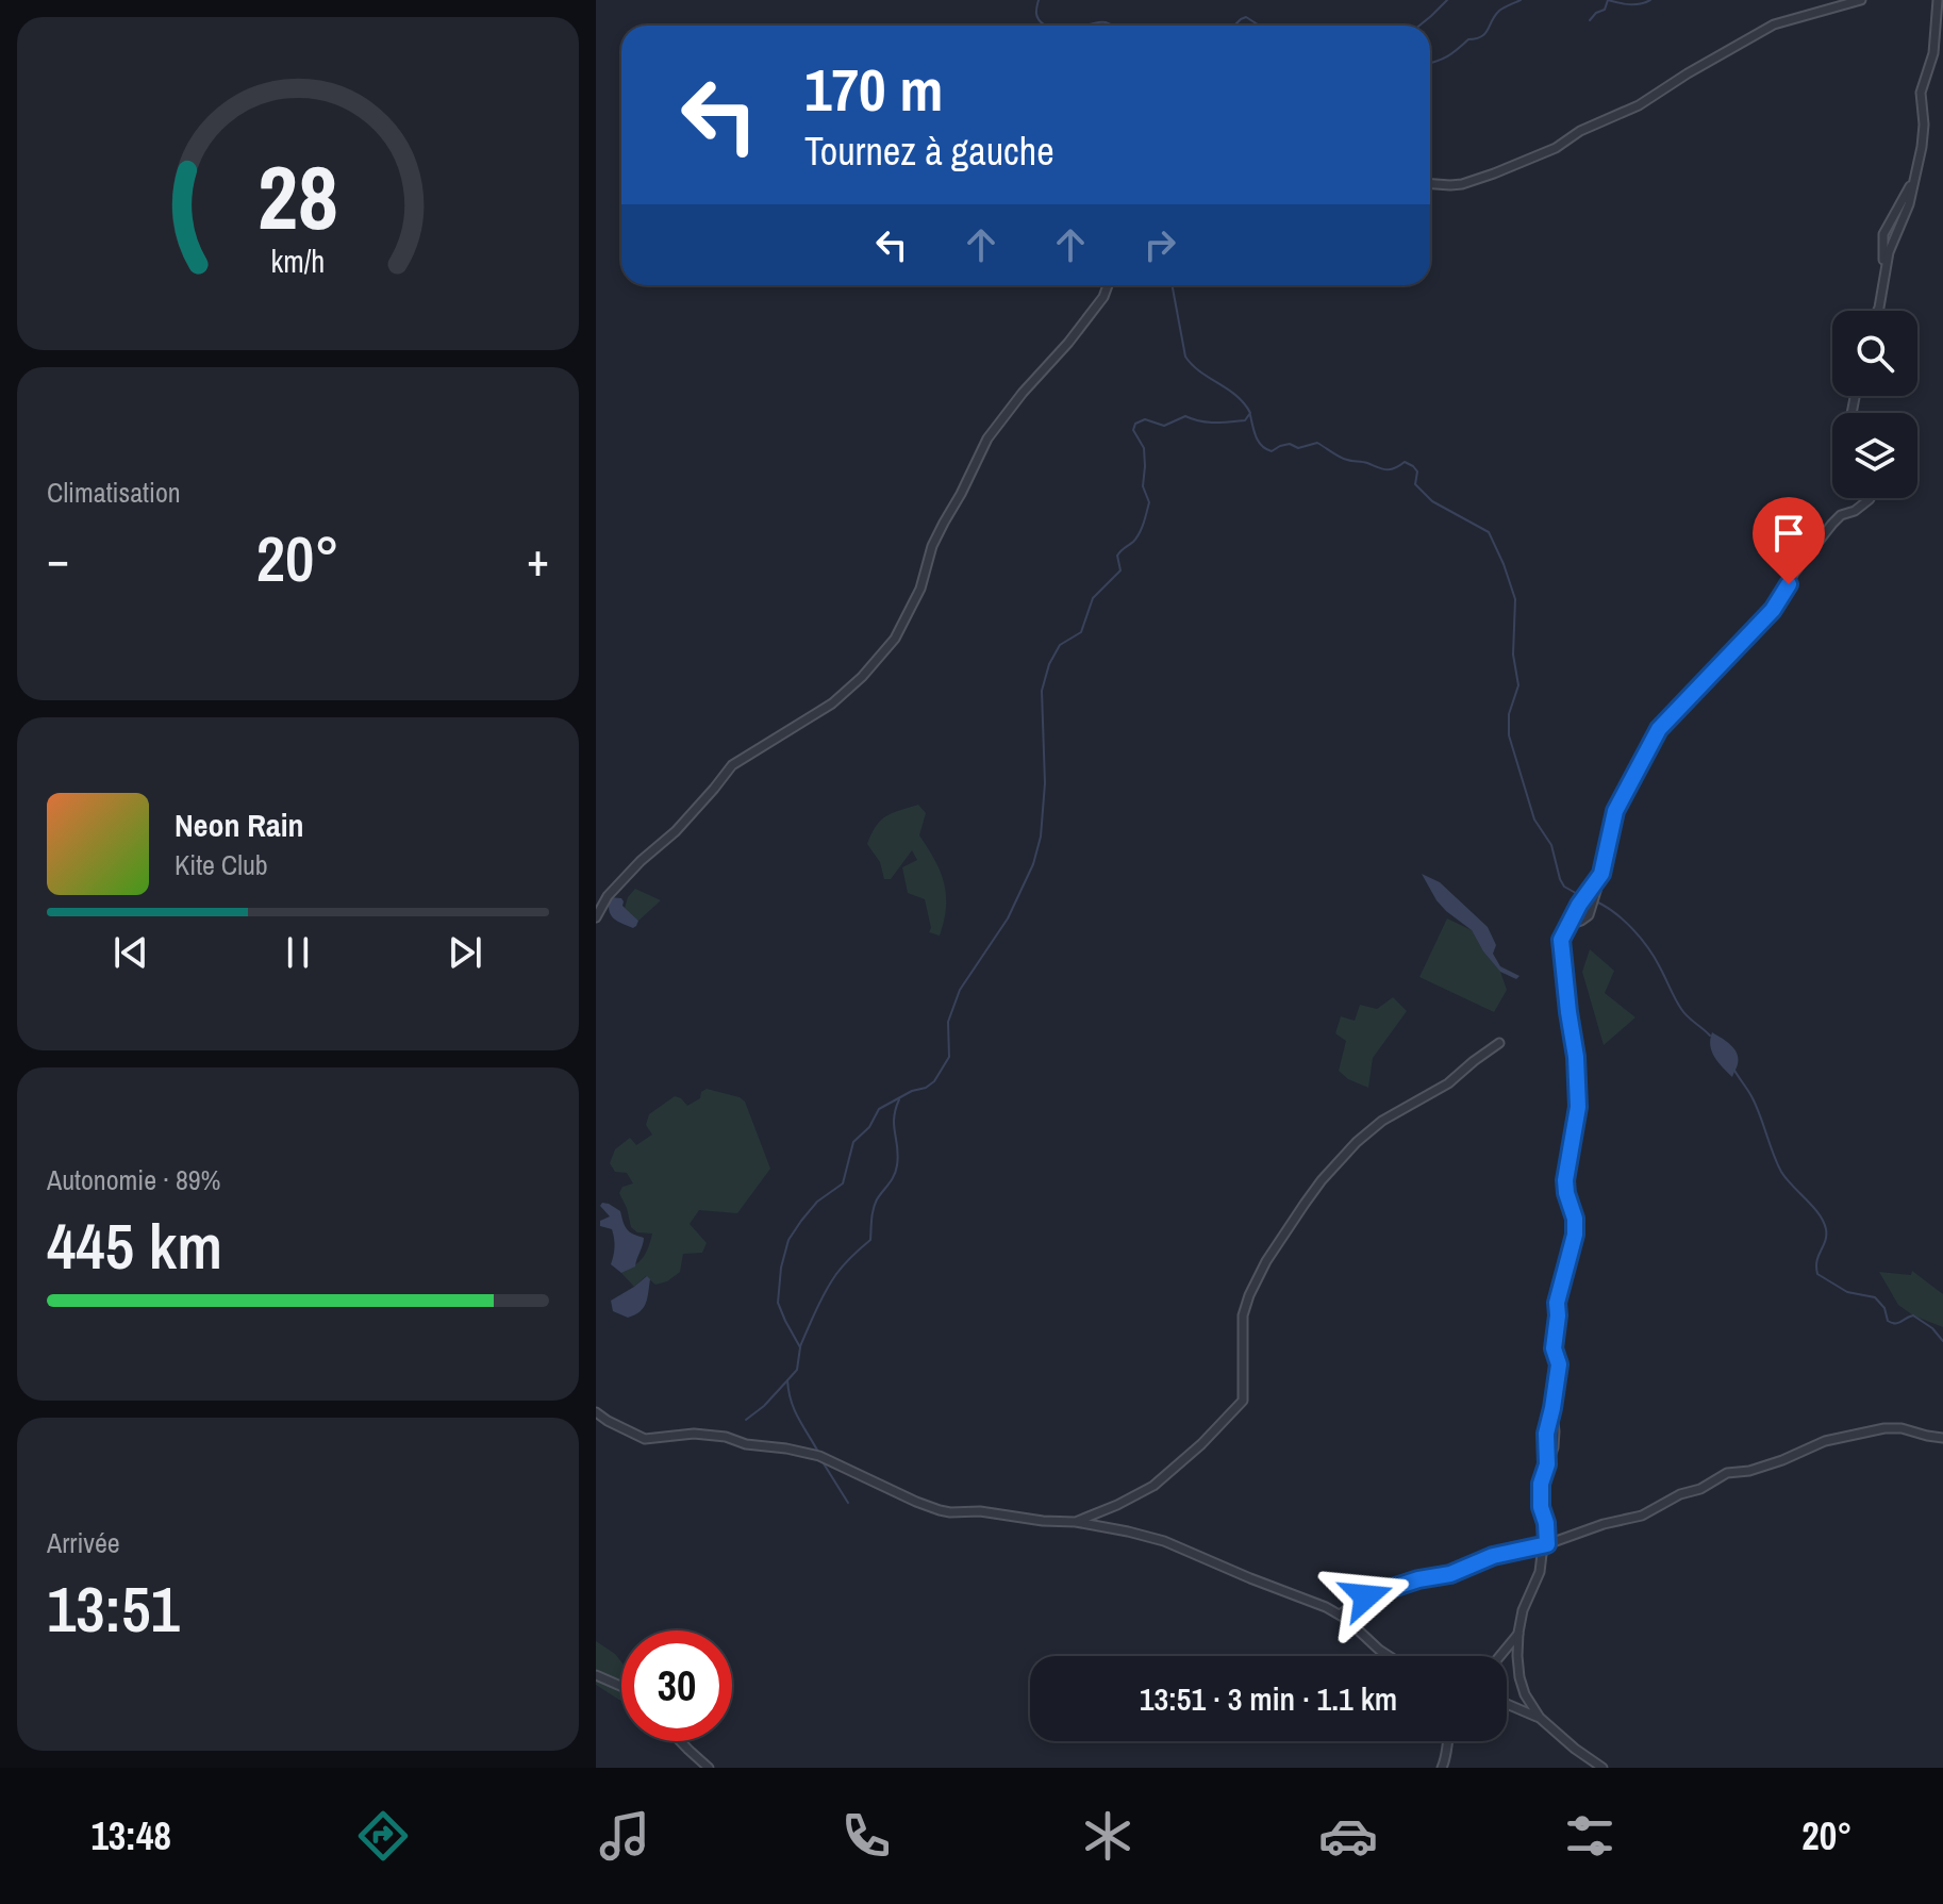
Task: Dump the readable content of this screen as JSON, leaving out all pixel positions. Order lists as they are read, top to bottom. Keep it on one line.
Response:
{"page":{"turn":["170 m","Tournez à gauche"],"tile":["Climatisation",["Autonomie · 89%","445 km"],["Arrivée","13:51"]],"heat":["−","20°","+"],"song":["Neon Rain","Kite Club"],"limit":"30","trip":"13:51 · 3 min · 1.1 km","tabs":["13:48","20°"],"gauge":["28","km/h"]}}
